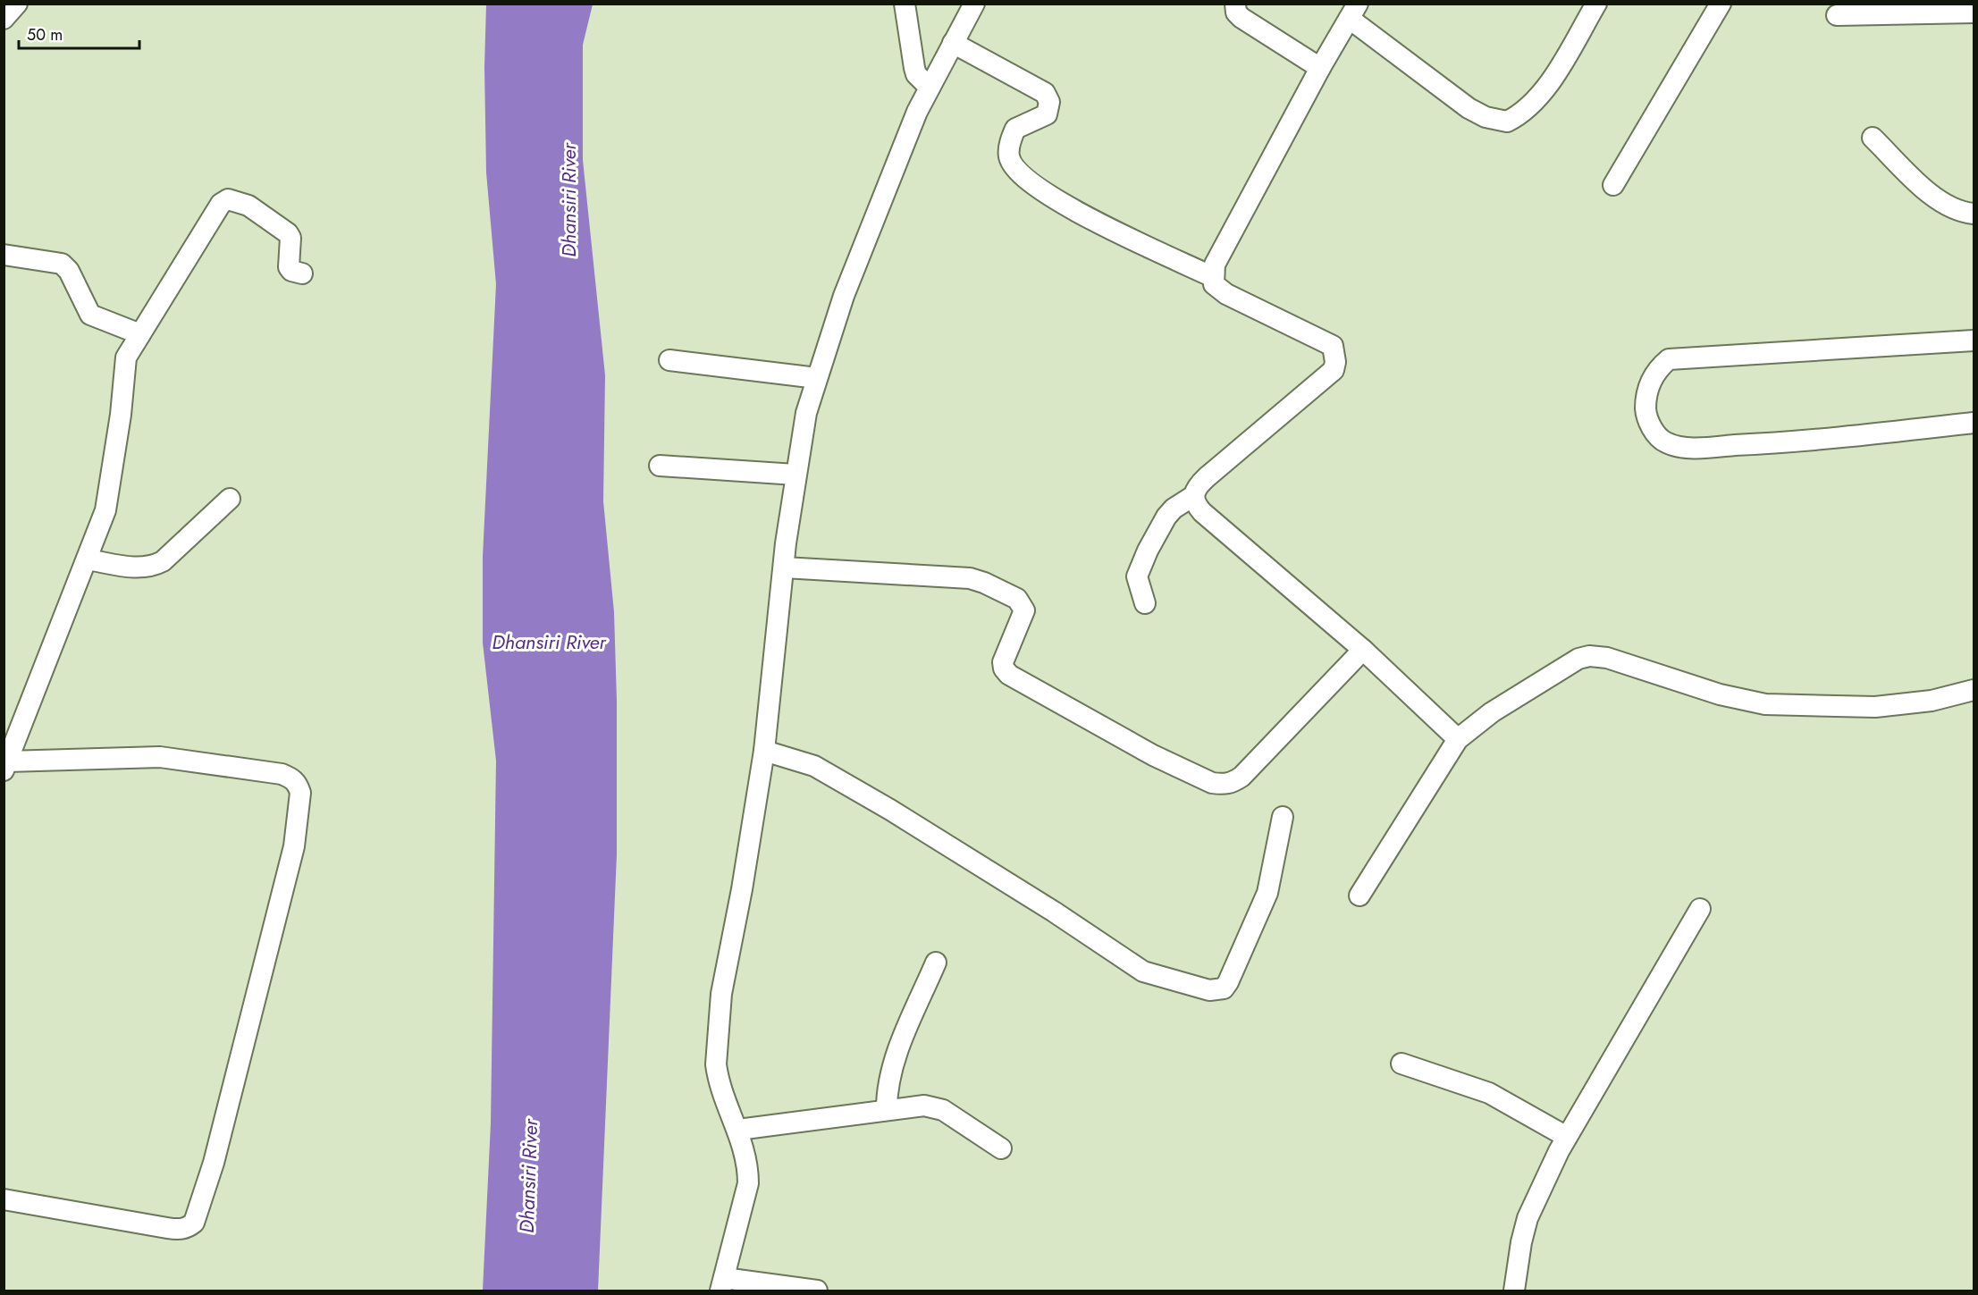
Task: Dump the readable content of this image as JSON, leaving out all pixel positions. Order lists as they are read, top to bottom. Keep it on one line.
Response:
{"water":["Dhansiri River"],"scale_bar":"50 m"}
